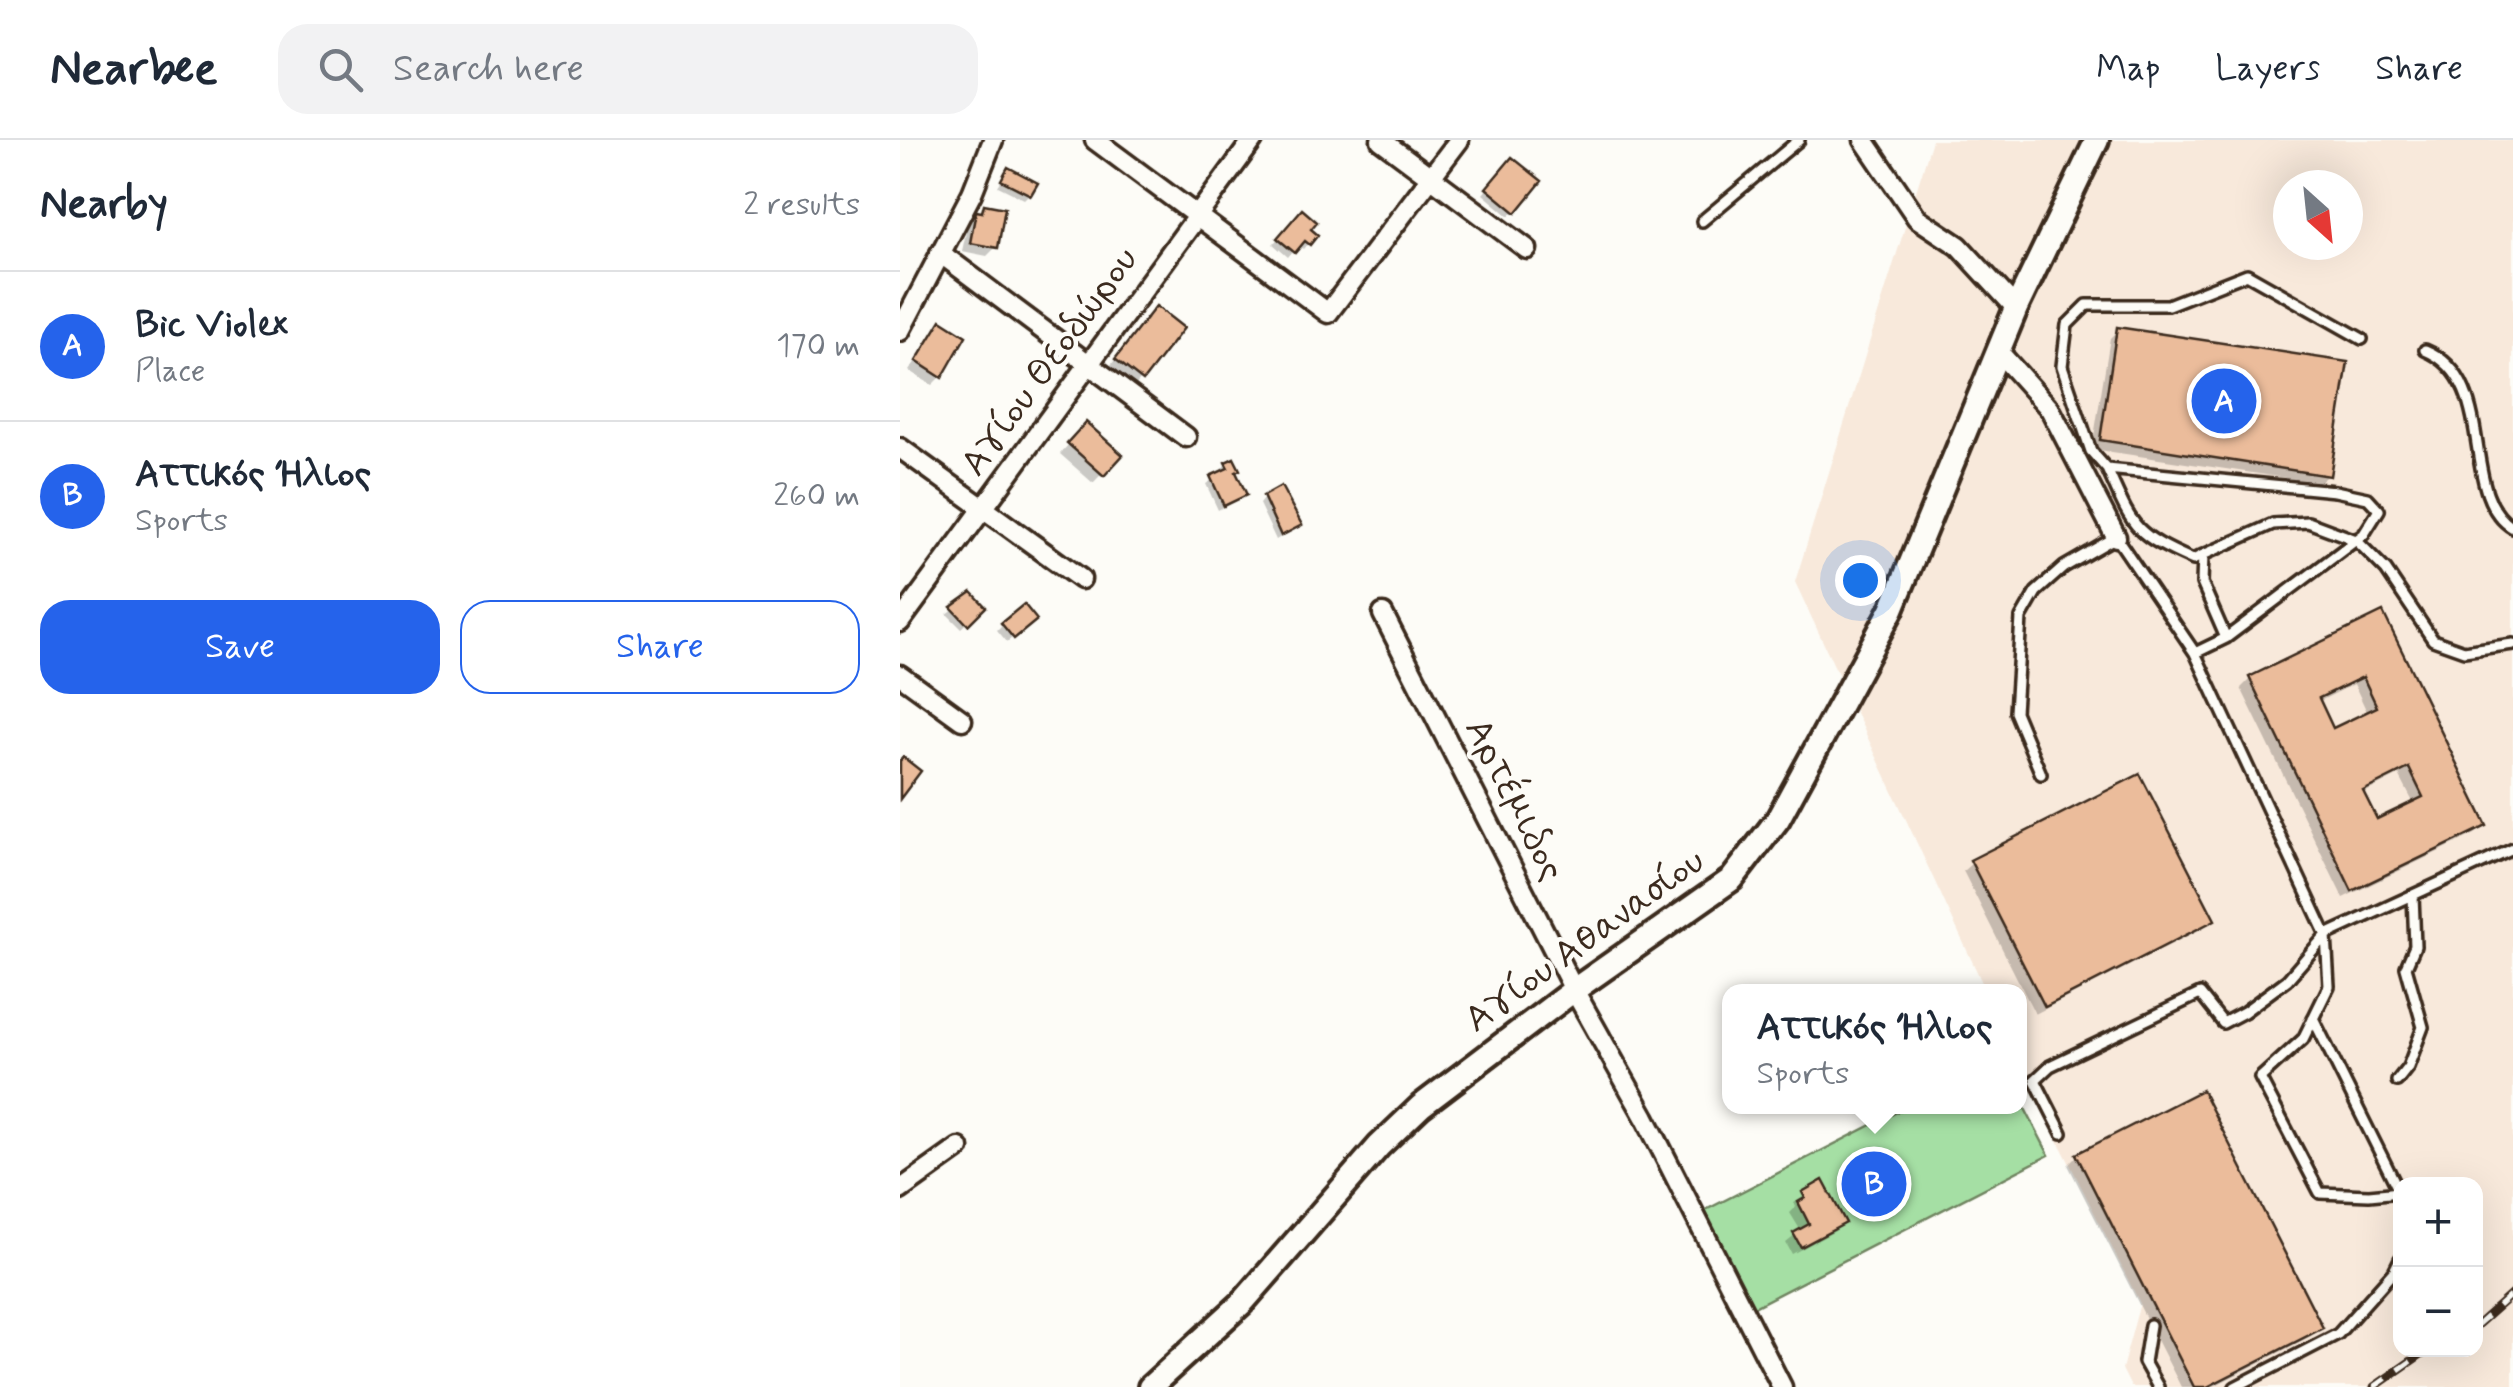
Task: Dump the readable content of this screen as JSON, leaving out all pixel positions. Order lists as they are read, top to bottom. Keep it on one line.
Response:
{"streets":{"street":["Αγίου Θεοδώρου","Αρτέμιδος","Αγίου Αθανασίου"]},"crossings":[["Αρτέμιδος","Αγίου Αθανασίου"]],"north":"bottom right","page":{"header":"Nearbee","search":"Search here","nav":["Map","Layers","Share"],"heading":["Nearby","2 results"],"list":[{"mark":"A","name":"Bic Violex","note":"Place","value":"170 m"},{"mark":"B","name":"Αττικός Ήλιος","note":"Sports","value":"260 m"}],"pins":["A","B"],"buttons":["Save","Share"],"popup":["Αττικός Ήλιος","Sports"],"map_buttons":["+","−"]}}
